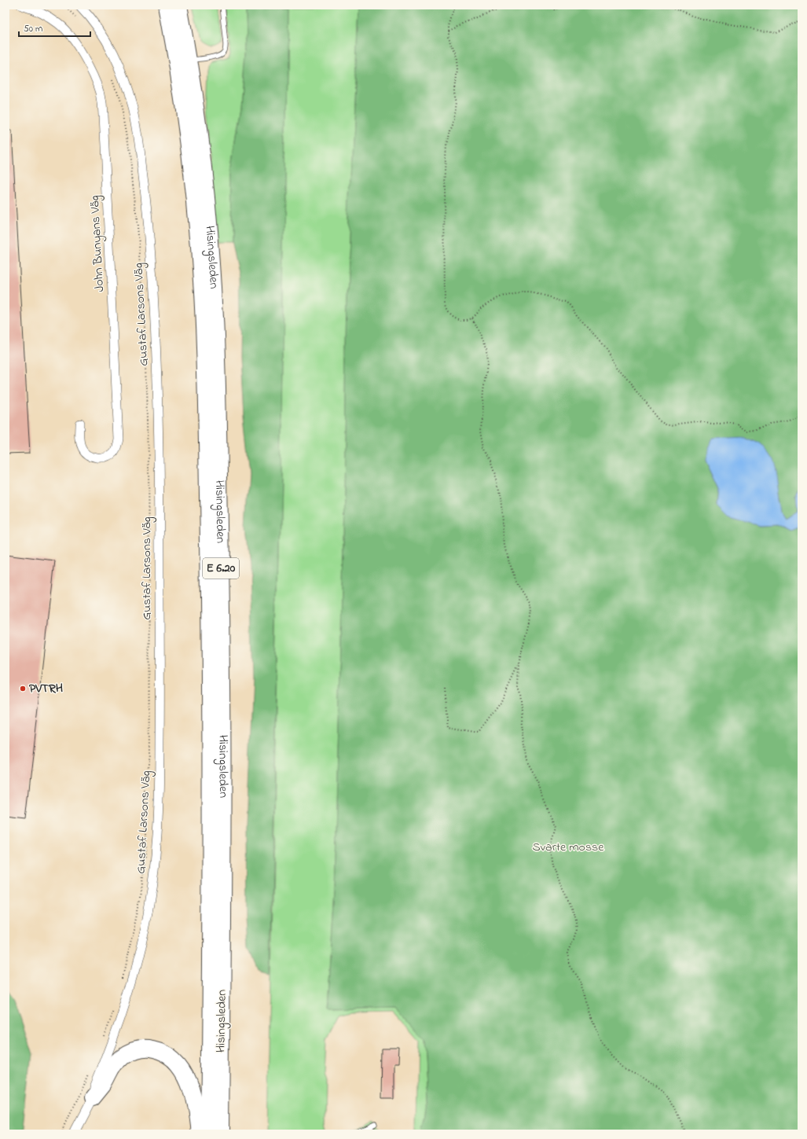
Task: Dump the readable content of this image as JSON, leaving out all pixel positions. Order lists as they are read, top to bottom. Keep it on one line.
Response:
{"streets":{"highway":["Hisingsleden","E 6.20"],"street":["John Bunyans Väg","Gustaf Larsons Väg"]},"parks":["Svarte mosse"],"places":["PVTRH"],"scale_bar":"50 m"}
